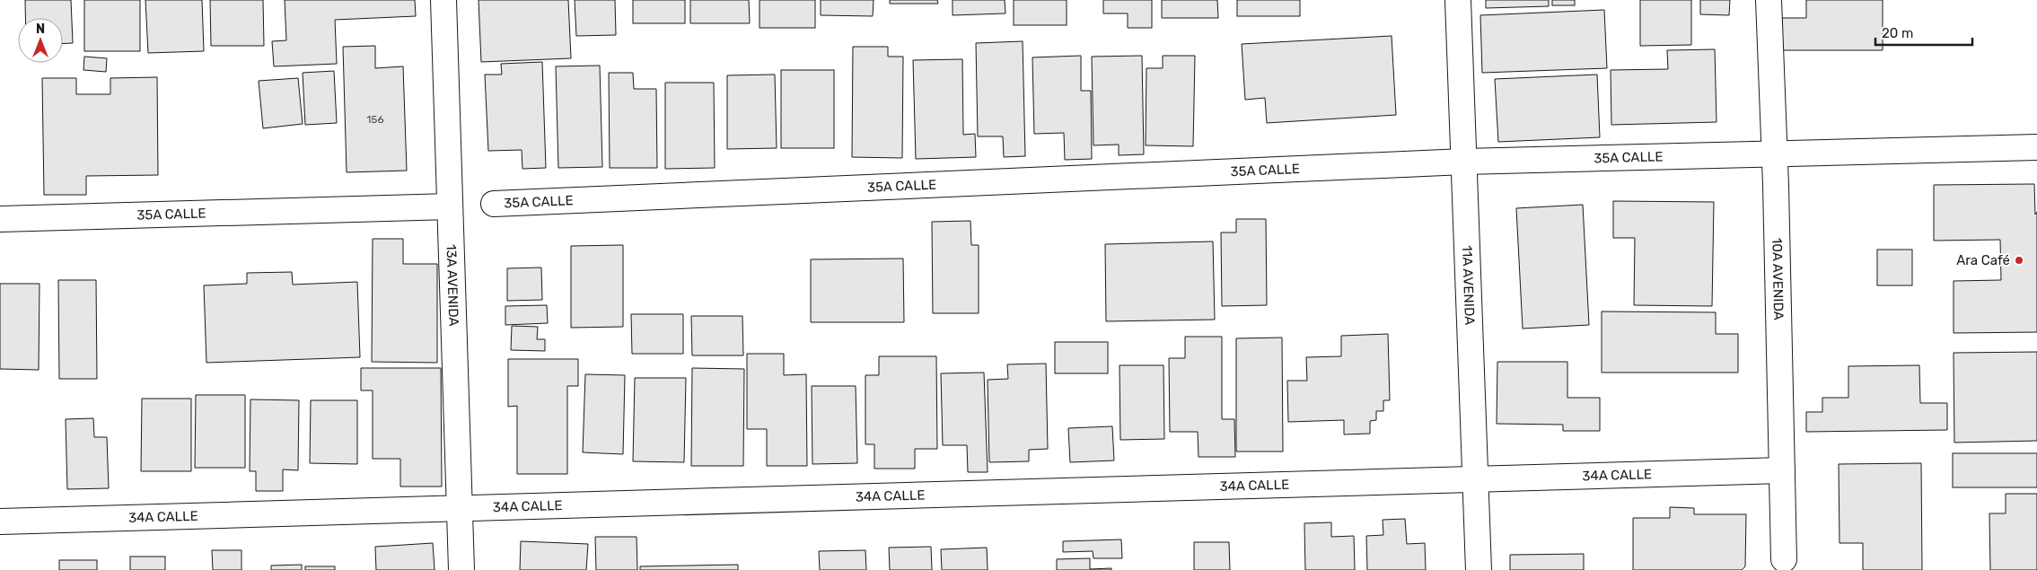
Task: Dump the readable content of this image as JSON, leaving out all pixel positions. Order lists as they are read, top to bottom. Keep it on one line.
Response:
{"streets":{"street":["35A CALLE","10A AVENIDA","11A AVENIDA","13A AVENIDA","34A CALLE"]},"crossings":[["35A CALLE","10A AVENIDA"],["35A CALLE","11A AVENIDA"],["35A CALLE","13A AVENIDA"],["10A AVENIDA","34A CALLE"],["11A AVENIDA","34A CALLE"],["13A AVENIDA","34A CALLE"]],"places":["Ara Café"],"house_numbers":["156"],"scale_bar":"20 m","north":"top"}
